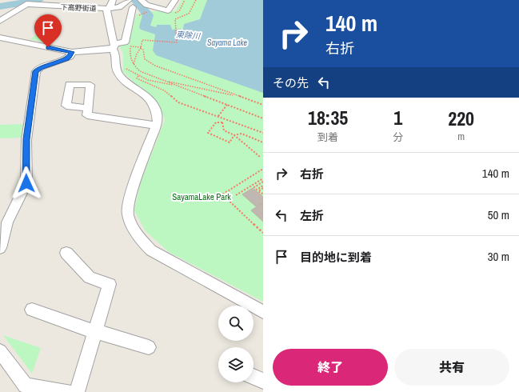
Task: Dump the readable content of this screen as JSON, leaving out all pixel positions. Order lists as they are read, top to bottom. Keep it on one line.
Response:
{"streets":{"street":["下高野街道"]},"water":["東除川","Sayama Lake"],"parks":["SayamaLake Park"],"page":{"turn":["140 m","右折"],"then":"その先","eta":["18:35","到着","1","分","220","m"],"list":[{"name":"右折","value":"140 m"},{"name":"左折","value":"50 m"},{"name":"目的地に到着","value":"30 m"}],"buttons":["終了","共有"]}}
